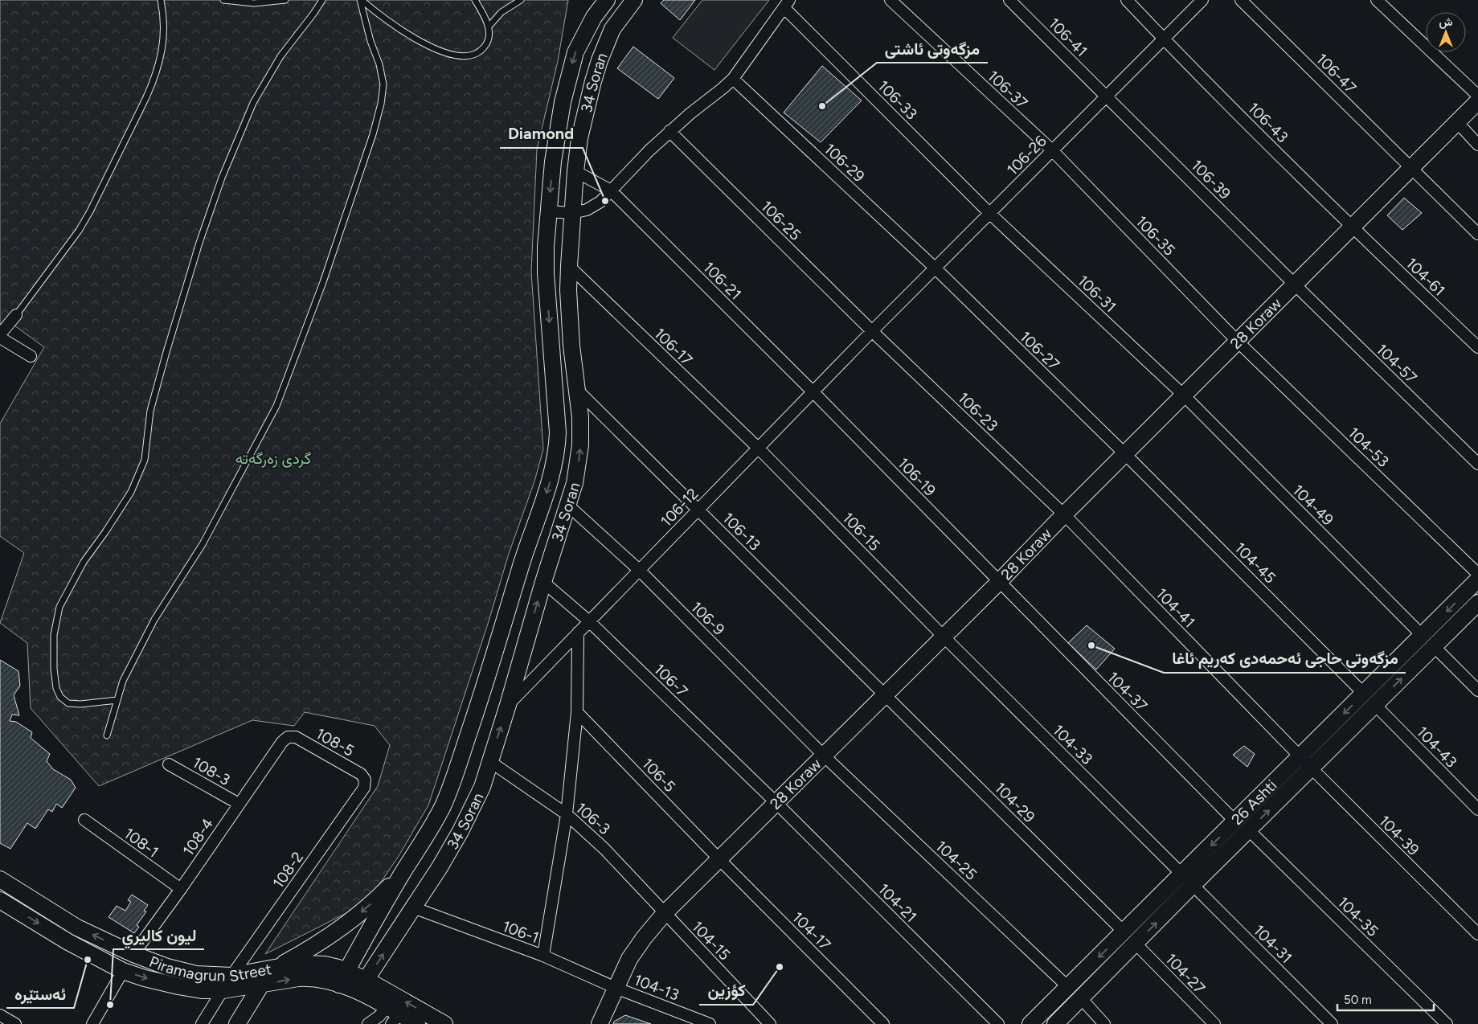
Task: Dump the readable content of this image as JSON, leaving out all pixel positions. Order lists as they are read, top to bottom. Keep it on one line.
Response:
{"streets":{"main road":["34 Soran","28 Koraw","26 Ashti","Piramagrun Street"],"street":["106-41","106-47","106-37","106-33","106-43","106-26","106-29","106-39","106-25","106-35","104-61","106-21","106-31","106-17","106-27","104-57","106-23","104-53","106-19","104-49","106-12","106-13","106-15","104-45","104-41","106-9","106-7","104-37","108-5","104-33","104-43","108-3","106-5","104-29","106-3","104-39","108-4","108-1","104-25","108-2","104-21","104-35","104-17","106-1","104-15","104-31","104-27","104-13"]},"crossings":[["106-41","106-26"],["106-41","106-39"],["106-47","28 Koraw"],["34 Soran","106-21"],["34 Soran","106-17"],["34 Soran","106-12"],["34 Soran","106-13"],["34 Soran","106-9"],["34 Soran","106-7"],["34 Soran","106-3"],["34 Soran","106-1"],["34 Soran","Piramagrun Street"],["106-37","106-26"],["106-37","106-35"],["106-33","106-26"],["106-33","106-31"],["106-43","106-26"],["106-43","104-61"],["106-43","28 Koraw"],["106-26","106-29"],["106-26","106-39"],["106-26","106-25"],["106-26","106-35"],["106-26","106-31"],["106-26","106-27"],["106-26","106-23"],["106-26","106-12"],["106-29","106-27"],["106-39","28 Koraw"],["106-39","104-57"],["106-25","106-23"],["106-25","106-12"],["106-35","28 Koraw"],["106-35","104-53"],["104-61","28 Koraw"],["106-21","106-19"],["106-21","106-12"],["106-31","28 Koraw"],["106-31","104-49"],["28 Koraw","106-27"],["28 Koraw","104-57"],["28 Koraw","106-23"],["28 Koraw","104-53"],["28 Koraw","106-19"],["28 Koraw","104-49"],["28 Koraw","106-13"],["28 Koraw","106-15"],["28 Koraw","104-45"],["28 Koraw","104-41"],["28 Koraw","106-9"],["28 Koraw","106-7"],["28 Koraw","104-37"],["28 Koraw","104-33"],["28 Koraw","106-5"],["28 Koraw","104-29"],["28 Koraw","106-3"],["28 Koraw","104-25"],["28 Koraw","104-21"],["28 Koraw","104-17"],["28 Koraw","106-1"],["28 Koraw","104-15"],["28 Koraw","104-13"],["106-17","106-12"],["106-17","106-15"],["106-27","104-45"],["106-23","106-12"],["106-23","104-41"],["106-19","106-12"],["106-19","104-37"],["104-49","26 Ashti"],["106-12","106-13"],["106-12","106-15"],["106-12","106-9"],["106-12","106-7"],["106-13","104-29"],["106-15","104-33"],["104-45","104-43"],["104-45","26 Ashti"],["104-41","26 Ashti"],["104-41","104-39"],["106-9","104-25"],["106-7","104-21"],["104-37","26 Ashti"],["108-5","108-4"],["108-5","108-2"],["104-33","26 Ashti"],["104-33","104-31"],["104-43","26 Ashti"],["108-3","108-4"],["106-5","104-17"],["104-29","26 Ashti"],["26 Ashti","104-39"],["26 Ashti","104-25"],["26 Ashti","104-35"],["26 Ashti","104-31"],["26 Ashti","104-27"],["106-3","104-15"],["108-4","108-1"],["108-4","Piramagrun Street"],["108-2","Piramagrun Street"],["106-1","104-13"]],"parks":["گردی زەرگەتە"],"places":["مزگەوتی ئاشتی","Diamond","مزگەوتی حاجی ئەحمەدی کەریم ئاغا","ئەستێرە","كؤزين","ليون كاليري"],"scale_bar":"50 m","north":"top"}
